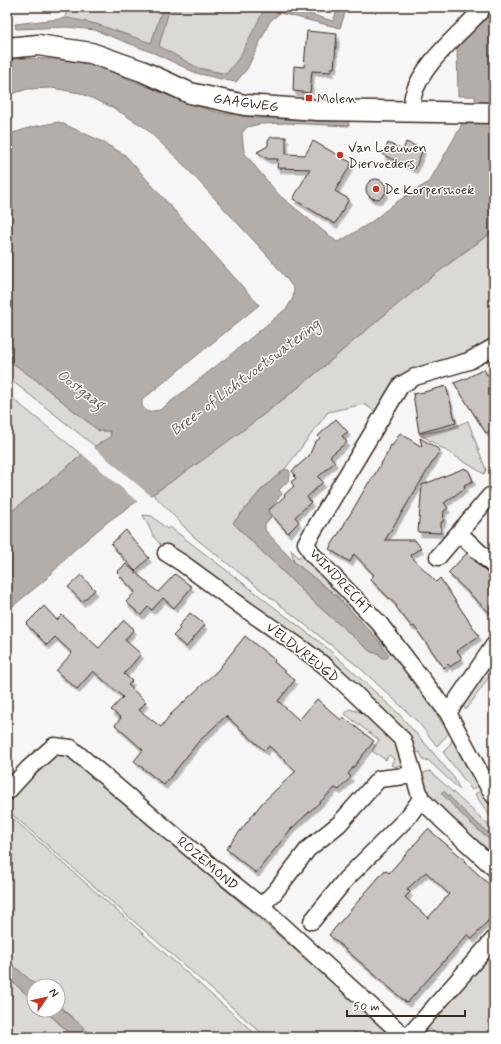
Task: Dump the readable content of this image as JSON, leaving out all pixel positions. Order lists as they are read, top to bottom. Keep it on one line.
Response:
{"streets":{"main road":["GAAGWEG"],"street":["WINDRECHT","VELDVREUGD","ROZEMOND"]},"water":["Bree- of Lichtvoetswatering","Oostgaag"],"places":{"transit":["Molen"],"other":["Van Leeuwen Diervoeders","De Korpershoek"]},"scale_bar":"50 m","north":"top right"}
